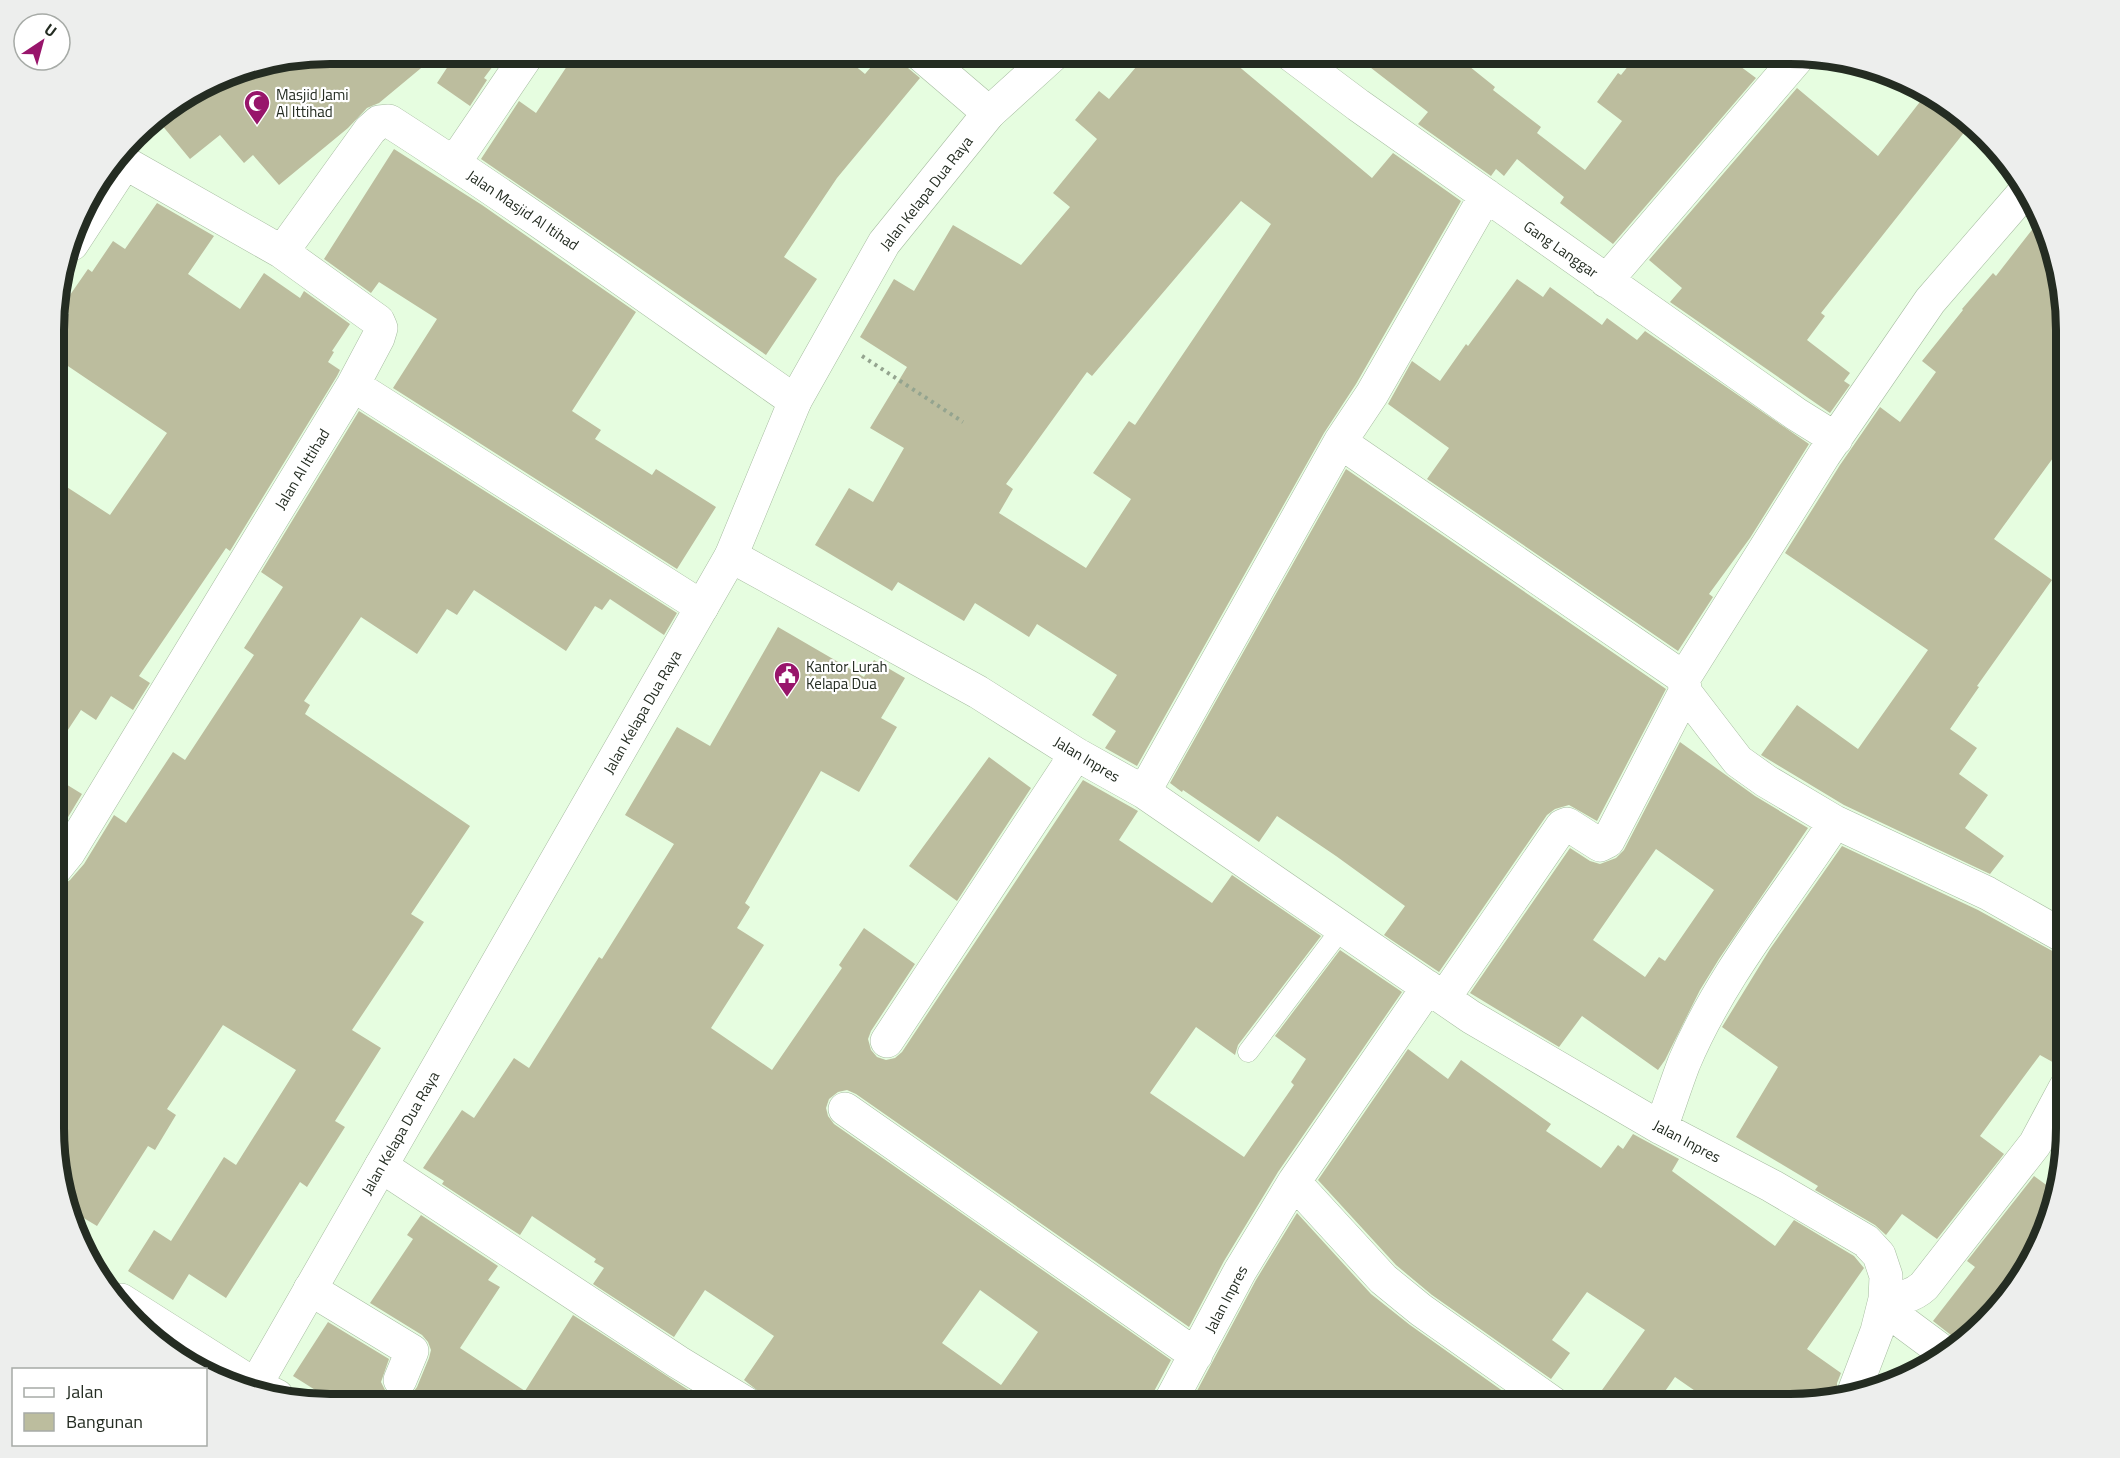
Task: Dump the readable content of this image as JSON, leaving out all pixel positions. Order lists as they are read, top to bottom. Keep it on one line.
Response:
{"streets":{"street":["Jalan Kelapa Dua Raya","Jalan Masjid Al Itihad","Gang Langgar","Jalan Al Ittihad","Jalan Inpres"]},"crossings":[["Jalan Kelapa Dua Raya","Jalan Masjid Al Itihad"],["Jalan Kelapa Dua Raya","Jalan Inpres"],["Jalan Masjid Al Itihad","Jalan Al Ittihad"]],"places":{"mosque":["Masjid Jami Al Ittihad"],"public building":["Kantor Lurah Kelapa Dua"]},"legend":["Jalan","Bangunan"],"north":"top right"}
